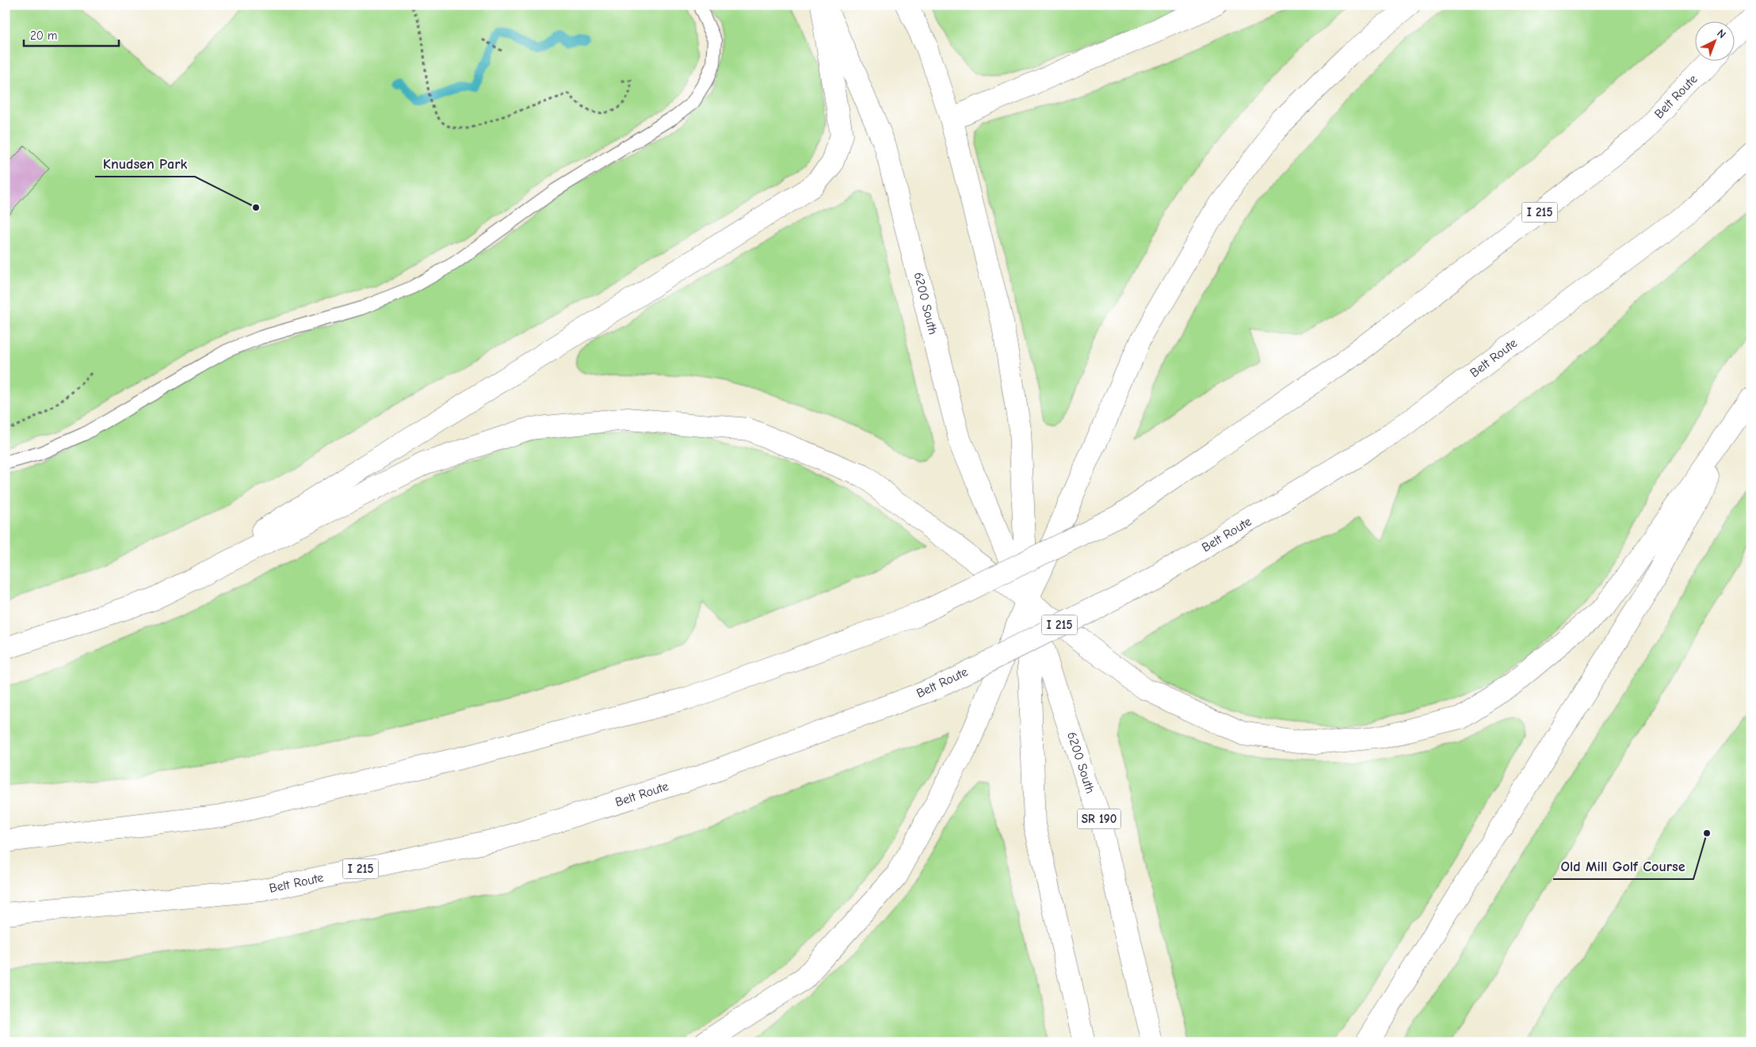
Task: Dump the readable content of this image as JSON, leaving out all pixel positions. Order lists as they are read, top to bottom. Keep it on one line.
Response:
{"streets":{"main road":["Belt Route","I 215","6200 South","SR 190"]},"places":["Knudsen Park","Old Mill Golf Course"],"scale_bar":"20 m","north":"top right"}
